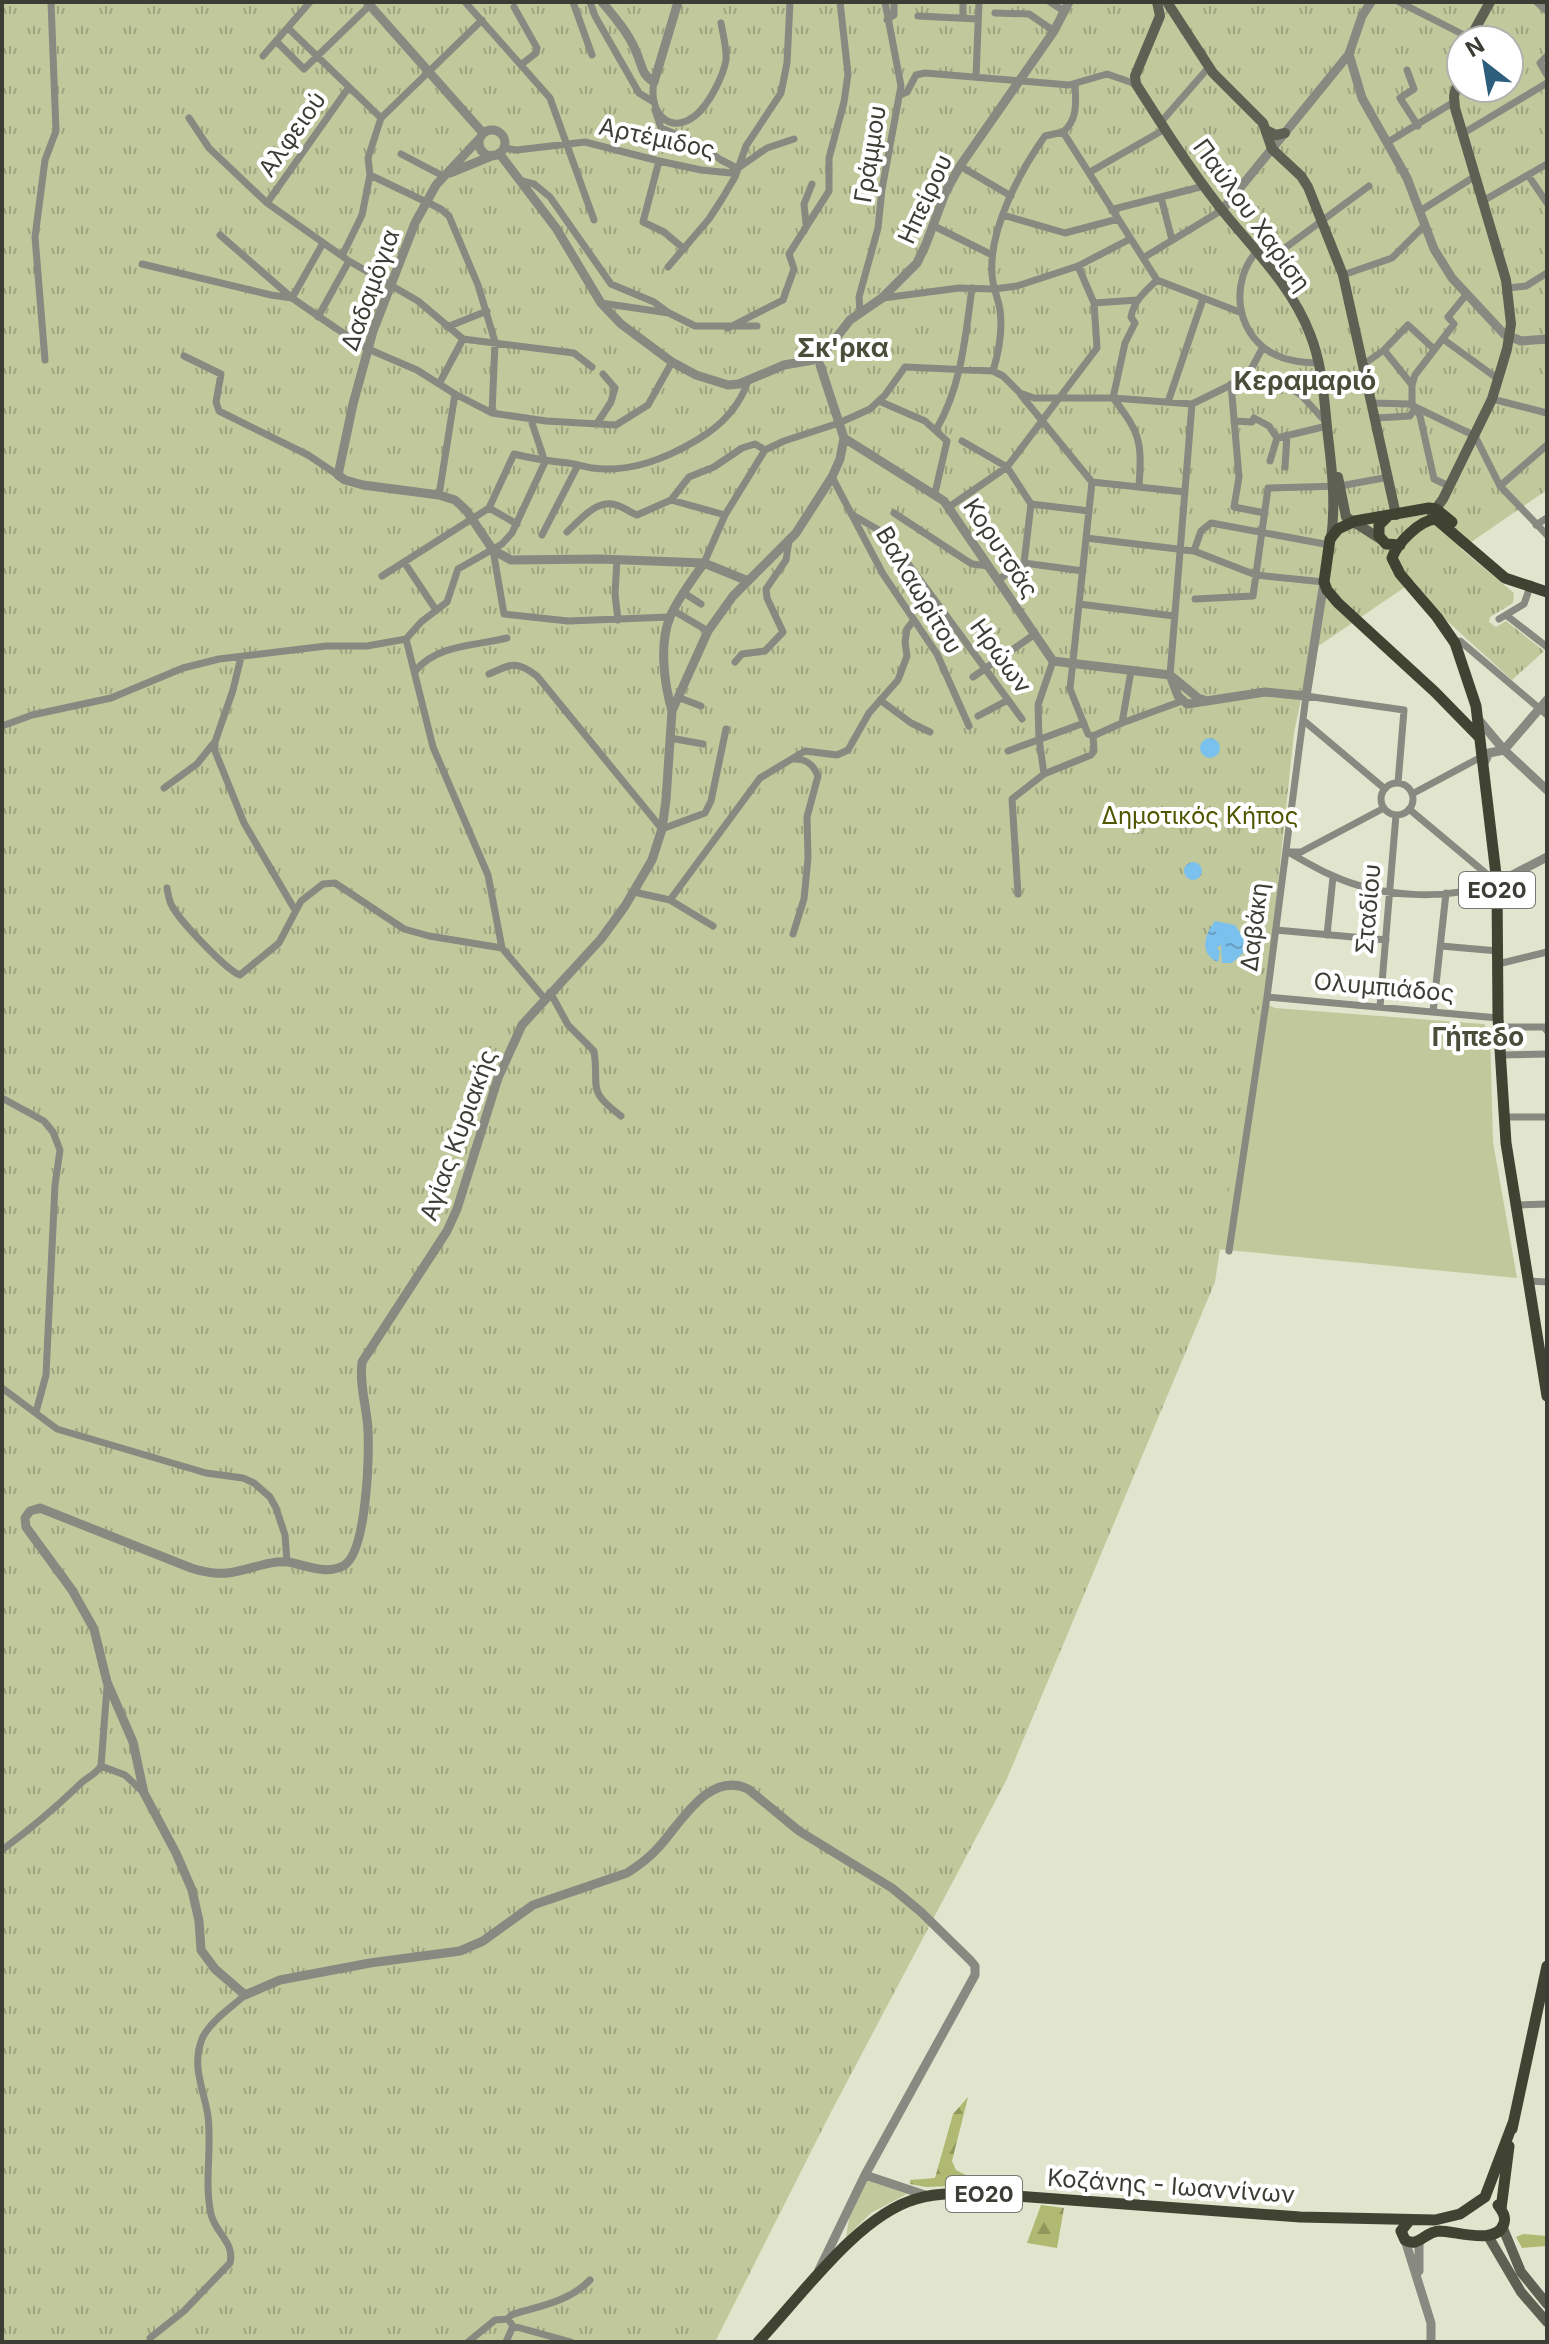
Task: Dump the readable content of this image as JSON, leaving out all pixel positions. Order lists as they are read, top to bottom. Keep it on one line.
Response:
{"streets":{"main road":["Παύλου Χαρίση","ΕΟ20","Κοζάνης - Ιωαννίνων"],"street":["Αλφειού","Αρτέμιδος","Γράμμου","Ηπείρου","Δαδαμόγια","Κορυτσάς","Βαλαωρίτου","Ηρώων","Σταδίου","Δαβάκη","Ολυμπιάδος","Αγίας Κυριακής"]},"crossings":[["Αρτέμιδος","Δαδαμόγια"],["Γράμμου","Ηπείρου"],["Βαλαωρίτου","Ηρώων"],["ΕΟ20","Ολυμπιάδος"],["ΕΟ20","Κοζάνης - Ιωαννίνων"],["Σταδίου","Ολυμπιάδος"],["Δαβάκη","Ολυμπιάδος"]],"districts":["Σκ'ρκα","Κεραμαριό","Γήπεδο"],"parks":["Δημοτικός Κήπος"],"north":"top left"}
